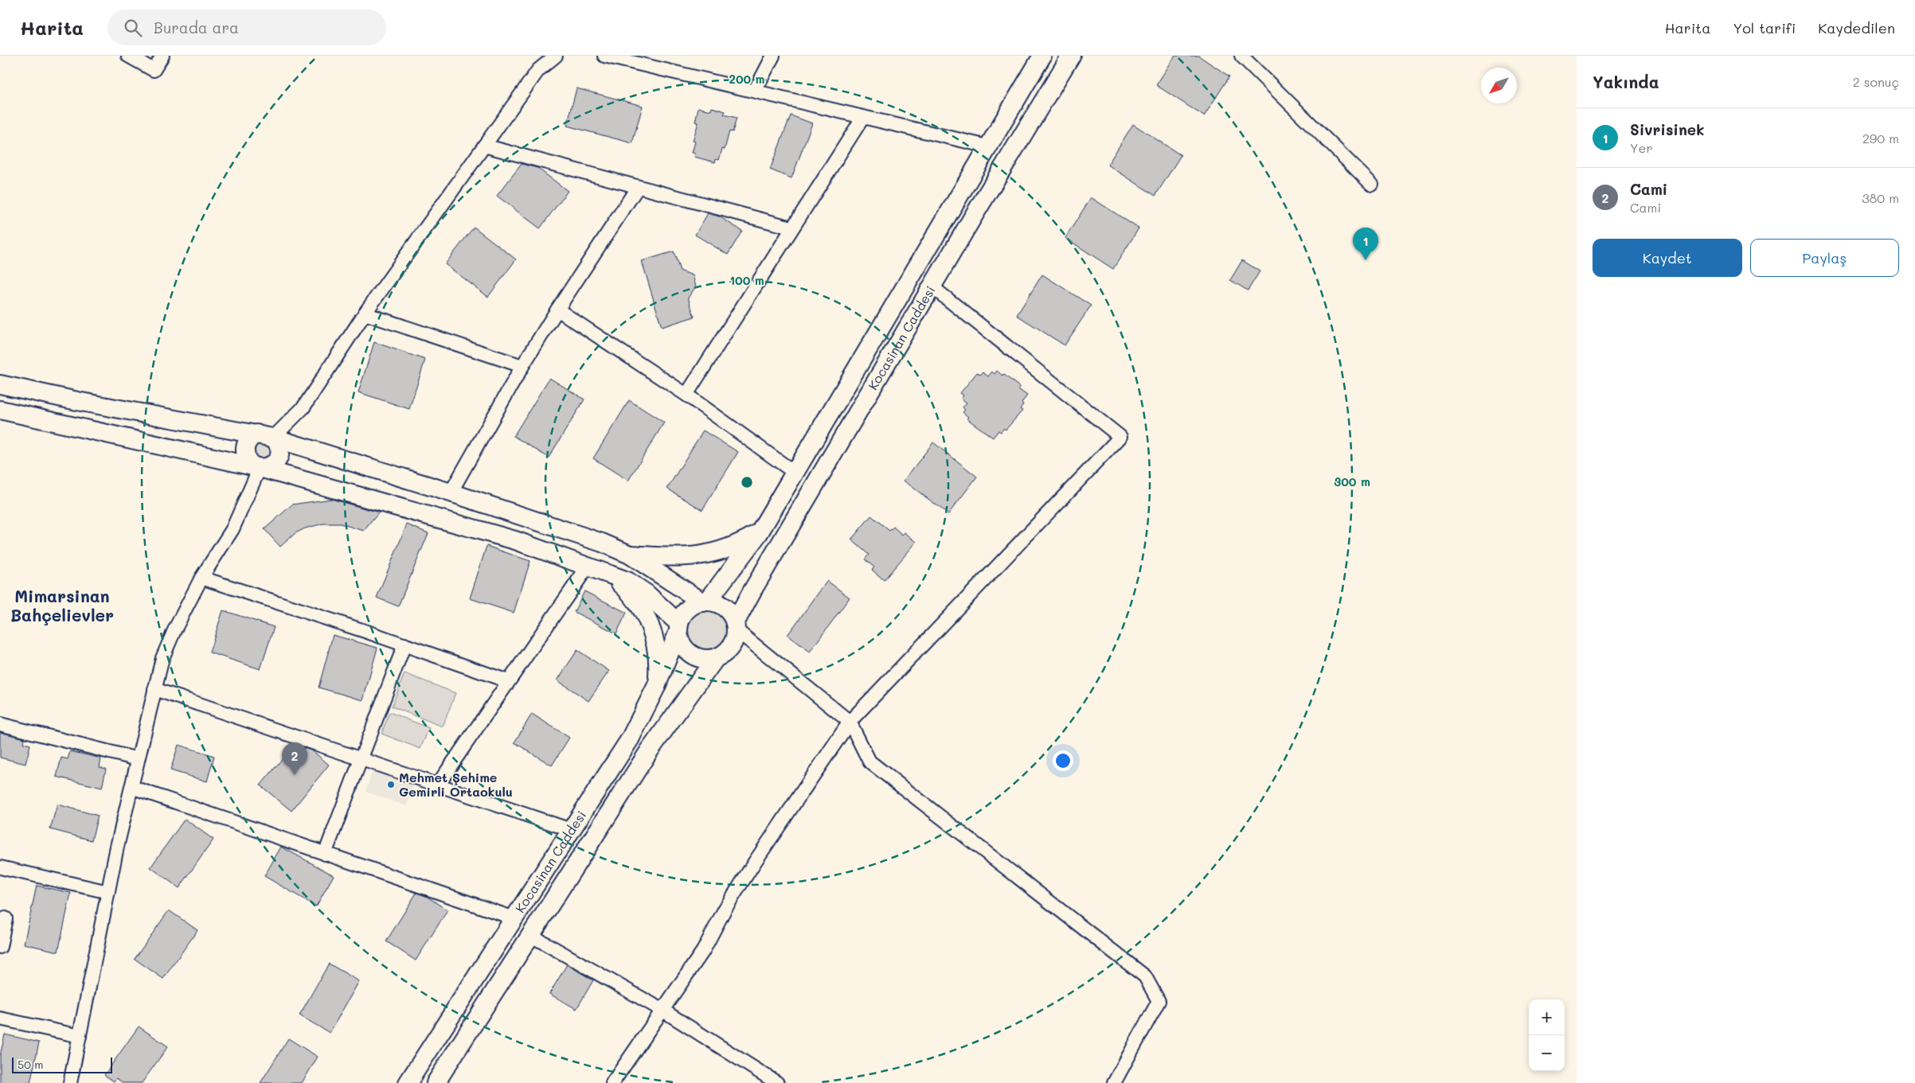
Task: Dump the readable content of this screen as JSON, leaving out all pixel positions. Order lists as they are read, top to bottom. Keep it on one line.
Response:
{"streets":{"main road":["Kocasinan Caddesi"]},"districts":["Mimarsinan Bahçelievler"],"places":["Mehmet Şehime Gemirli Ortaokulu"],"scale_bar":"50 m","north":"bottom left","page":{"header":"Harita","search":"Burada ara","nav":["Harita","Yol tarifi","Kaydedilen"],"heading":["Yakında","2 sonuç"],"list":[{"mark":"1","name":"Sivrisinek","note":"Yer","value":"290 m"},{"mark":"2","name":"Cami","note":"Cami","value":"380 m"}],"buttons":["Kaydet","Paylaş"],"pins":["1","2"],"map_buttons":["+","−"],"scale":"50 m"},"rings":["200 m","100 m","300 m"]}
